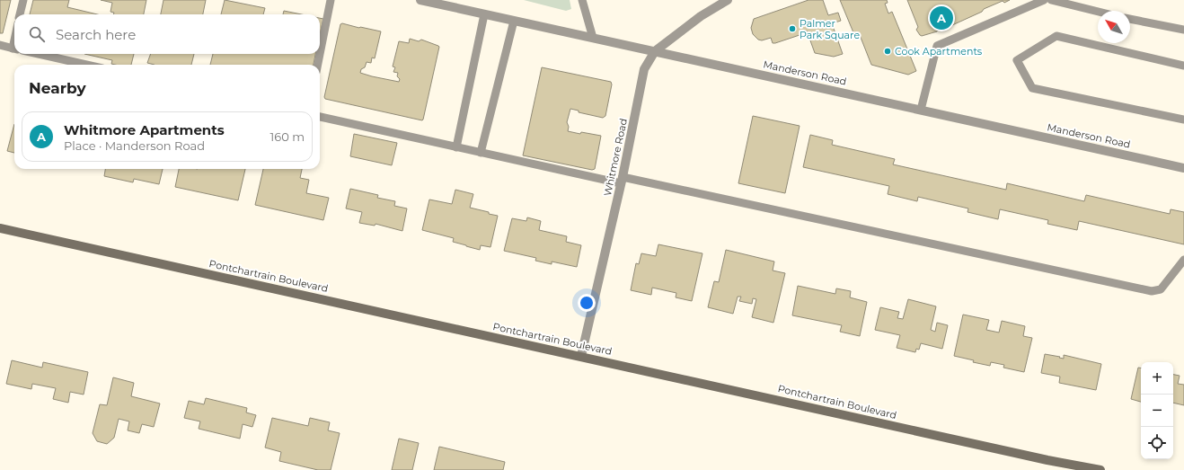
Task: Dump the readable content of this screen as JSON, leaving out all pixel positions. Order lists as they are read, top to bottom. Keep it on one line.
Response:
{"streets":{"street":["Manderson Road","Whitmore Road","Pontchartrain Boulevard"]},"crossings":[["Manderson Road","Whitmore Road"],["Whitmore Road","Pontchartrain Boulevard"]],"places":["Palmer Park Square","Cook Apartments"],"north":"top left","page":{"pins":"A","search":"Search here","heading":"Nearby","list":[{"mark":"A","name":"Whitmore Apartments","note":"Place · Manderson Road","value":"160 m"}],"map_buttons":["+","−"]}}
